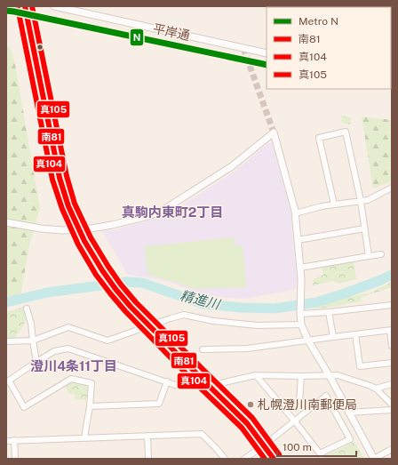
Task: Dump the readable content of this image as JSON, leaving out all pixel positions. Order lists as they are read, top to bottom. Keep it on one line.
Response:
{"streets":{"street":["平岸通"]},"districts":["真駒内東町2丁目","澄川4条11丁目"],"water":["精進川"],"places":["札幌澄川南郵便局"],"lines":["transit line 南81","transit line 真105","transit line 真104","metro line N"],"legend":["Metro N","南81","真104","真105"],"scale_bar":"100 m"}
